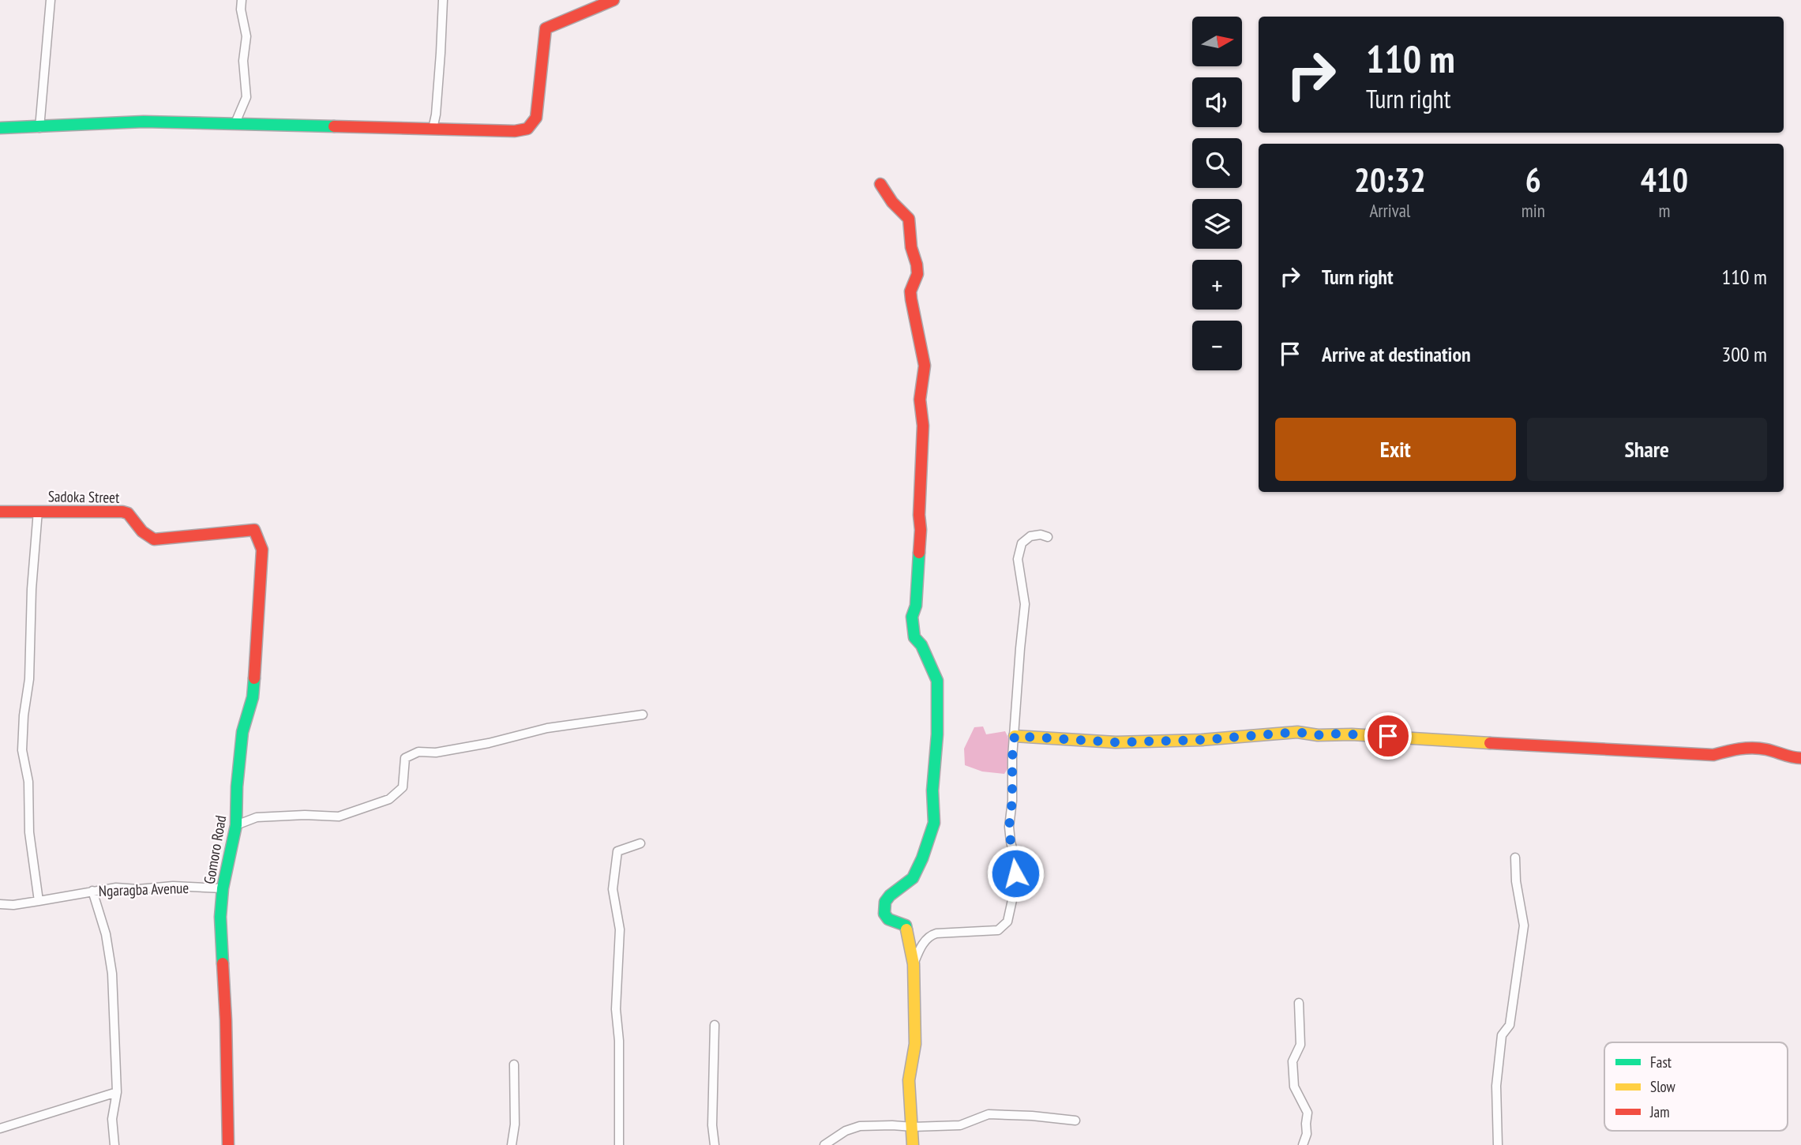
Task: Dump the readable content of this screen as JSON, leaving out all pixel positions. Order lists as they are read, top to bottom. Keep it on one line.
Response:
{"streets":{"street":["Sadoka Street","Gomoro Road","Ngaragba Avenue"]},"crossings":[["Sadoka Street","Gomoro Road"],["Gomoro Road","Ngaragba Avenue"]],"legend":["Fast","Slow","Jam"],"north":"right","page":{"map_buttons":["+","−"],"turn":["110 m","Turn right"],"eta":["20:32","Arrival","6","min","410","m"],"list":[{"name":"Turn right","value":"110 m"},{"name":"Arrive at destination","value":"300 m"}],"buttons":["Exit","Share"]}}
